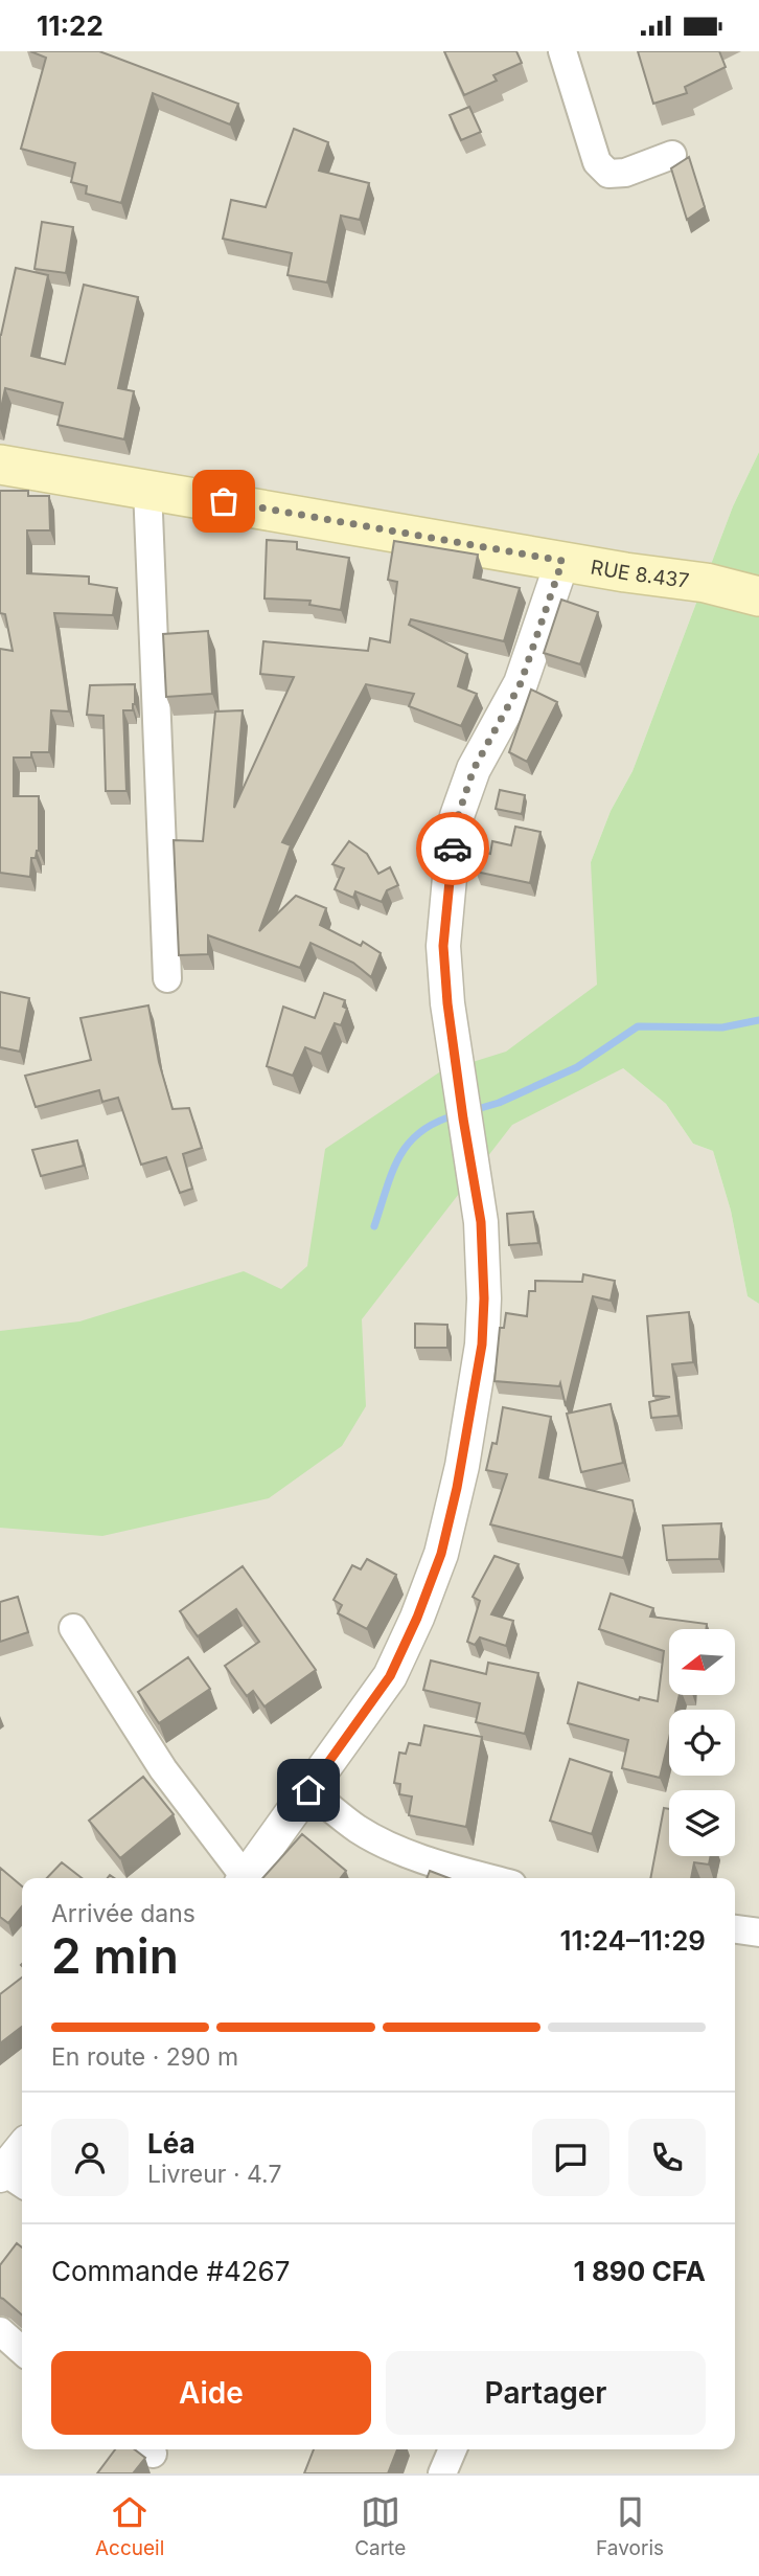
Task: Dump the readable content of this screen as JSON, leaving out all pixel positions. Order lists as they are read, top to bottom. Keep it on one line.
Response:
{"streets":{"main road":["RUE 8.437"]},"north":"left","page":{"status":"11:22","heading":["2 min","Arrivée dans","11:24–11:29"],"panel":["Léa","Livreur · 4.7","Commande #4267","1 890 CFA"],"bar":"En route · 290 m","buttons":["Aide","Partager"],"tabs":["Accueil","Carte","Favoris"]}}
